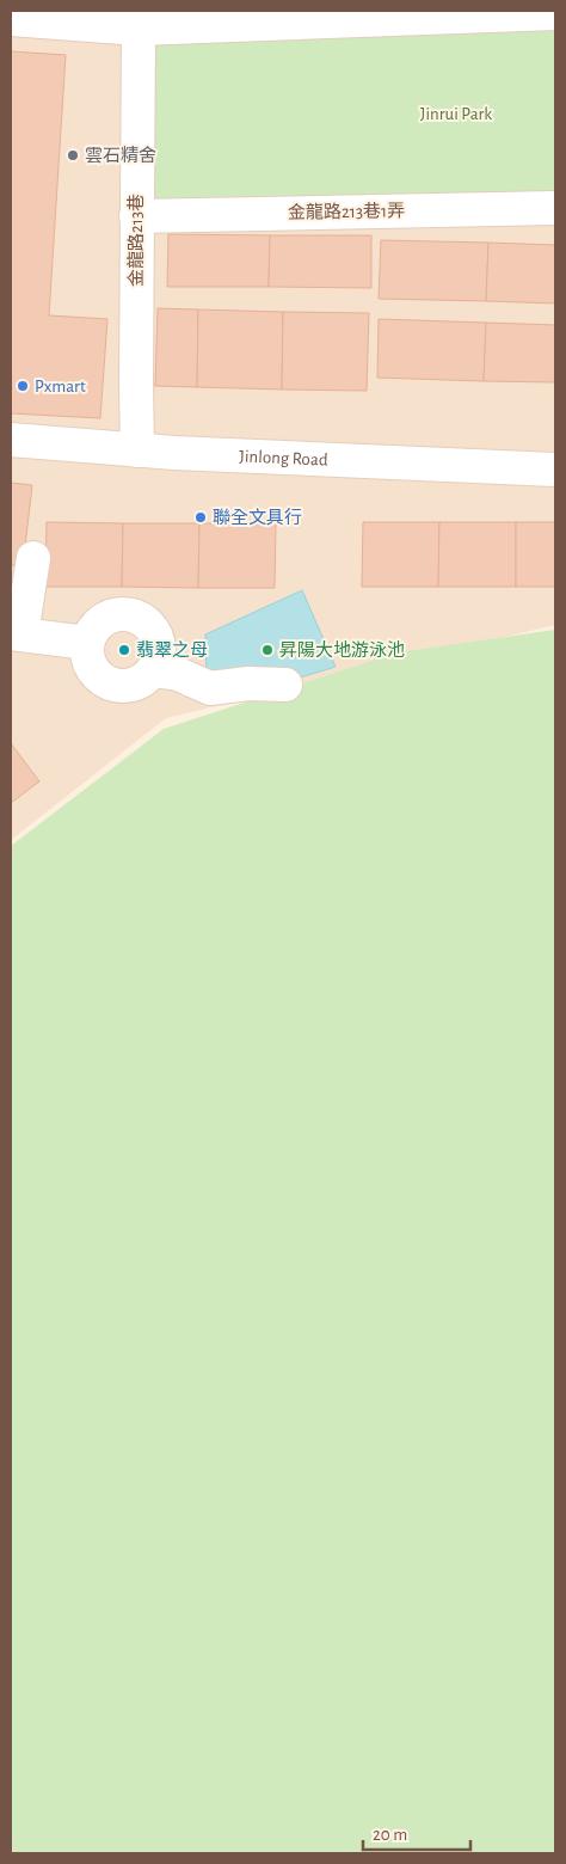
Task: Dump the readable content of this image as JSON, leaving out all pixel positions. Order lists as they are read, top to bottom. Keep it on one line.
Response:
{"streets":{"street":["金龍路213巷1弄","金龍路213巷","Jinlong Road"]},"crossings":[["金龍路213巷1弄","金龍路213巷"],["金龍路213巷","Jinlong Road"]],"parks":["Jinrui Park"],"places":["雲石精舍","Pxmart","聯全文具行","翡翠之母","昇陽大地游泳池"],"scale_bar":"20 m"}
